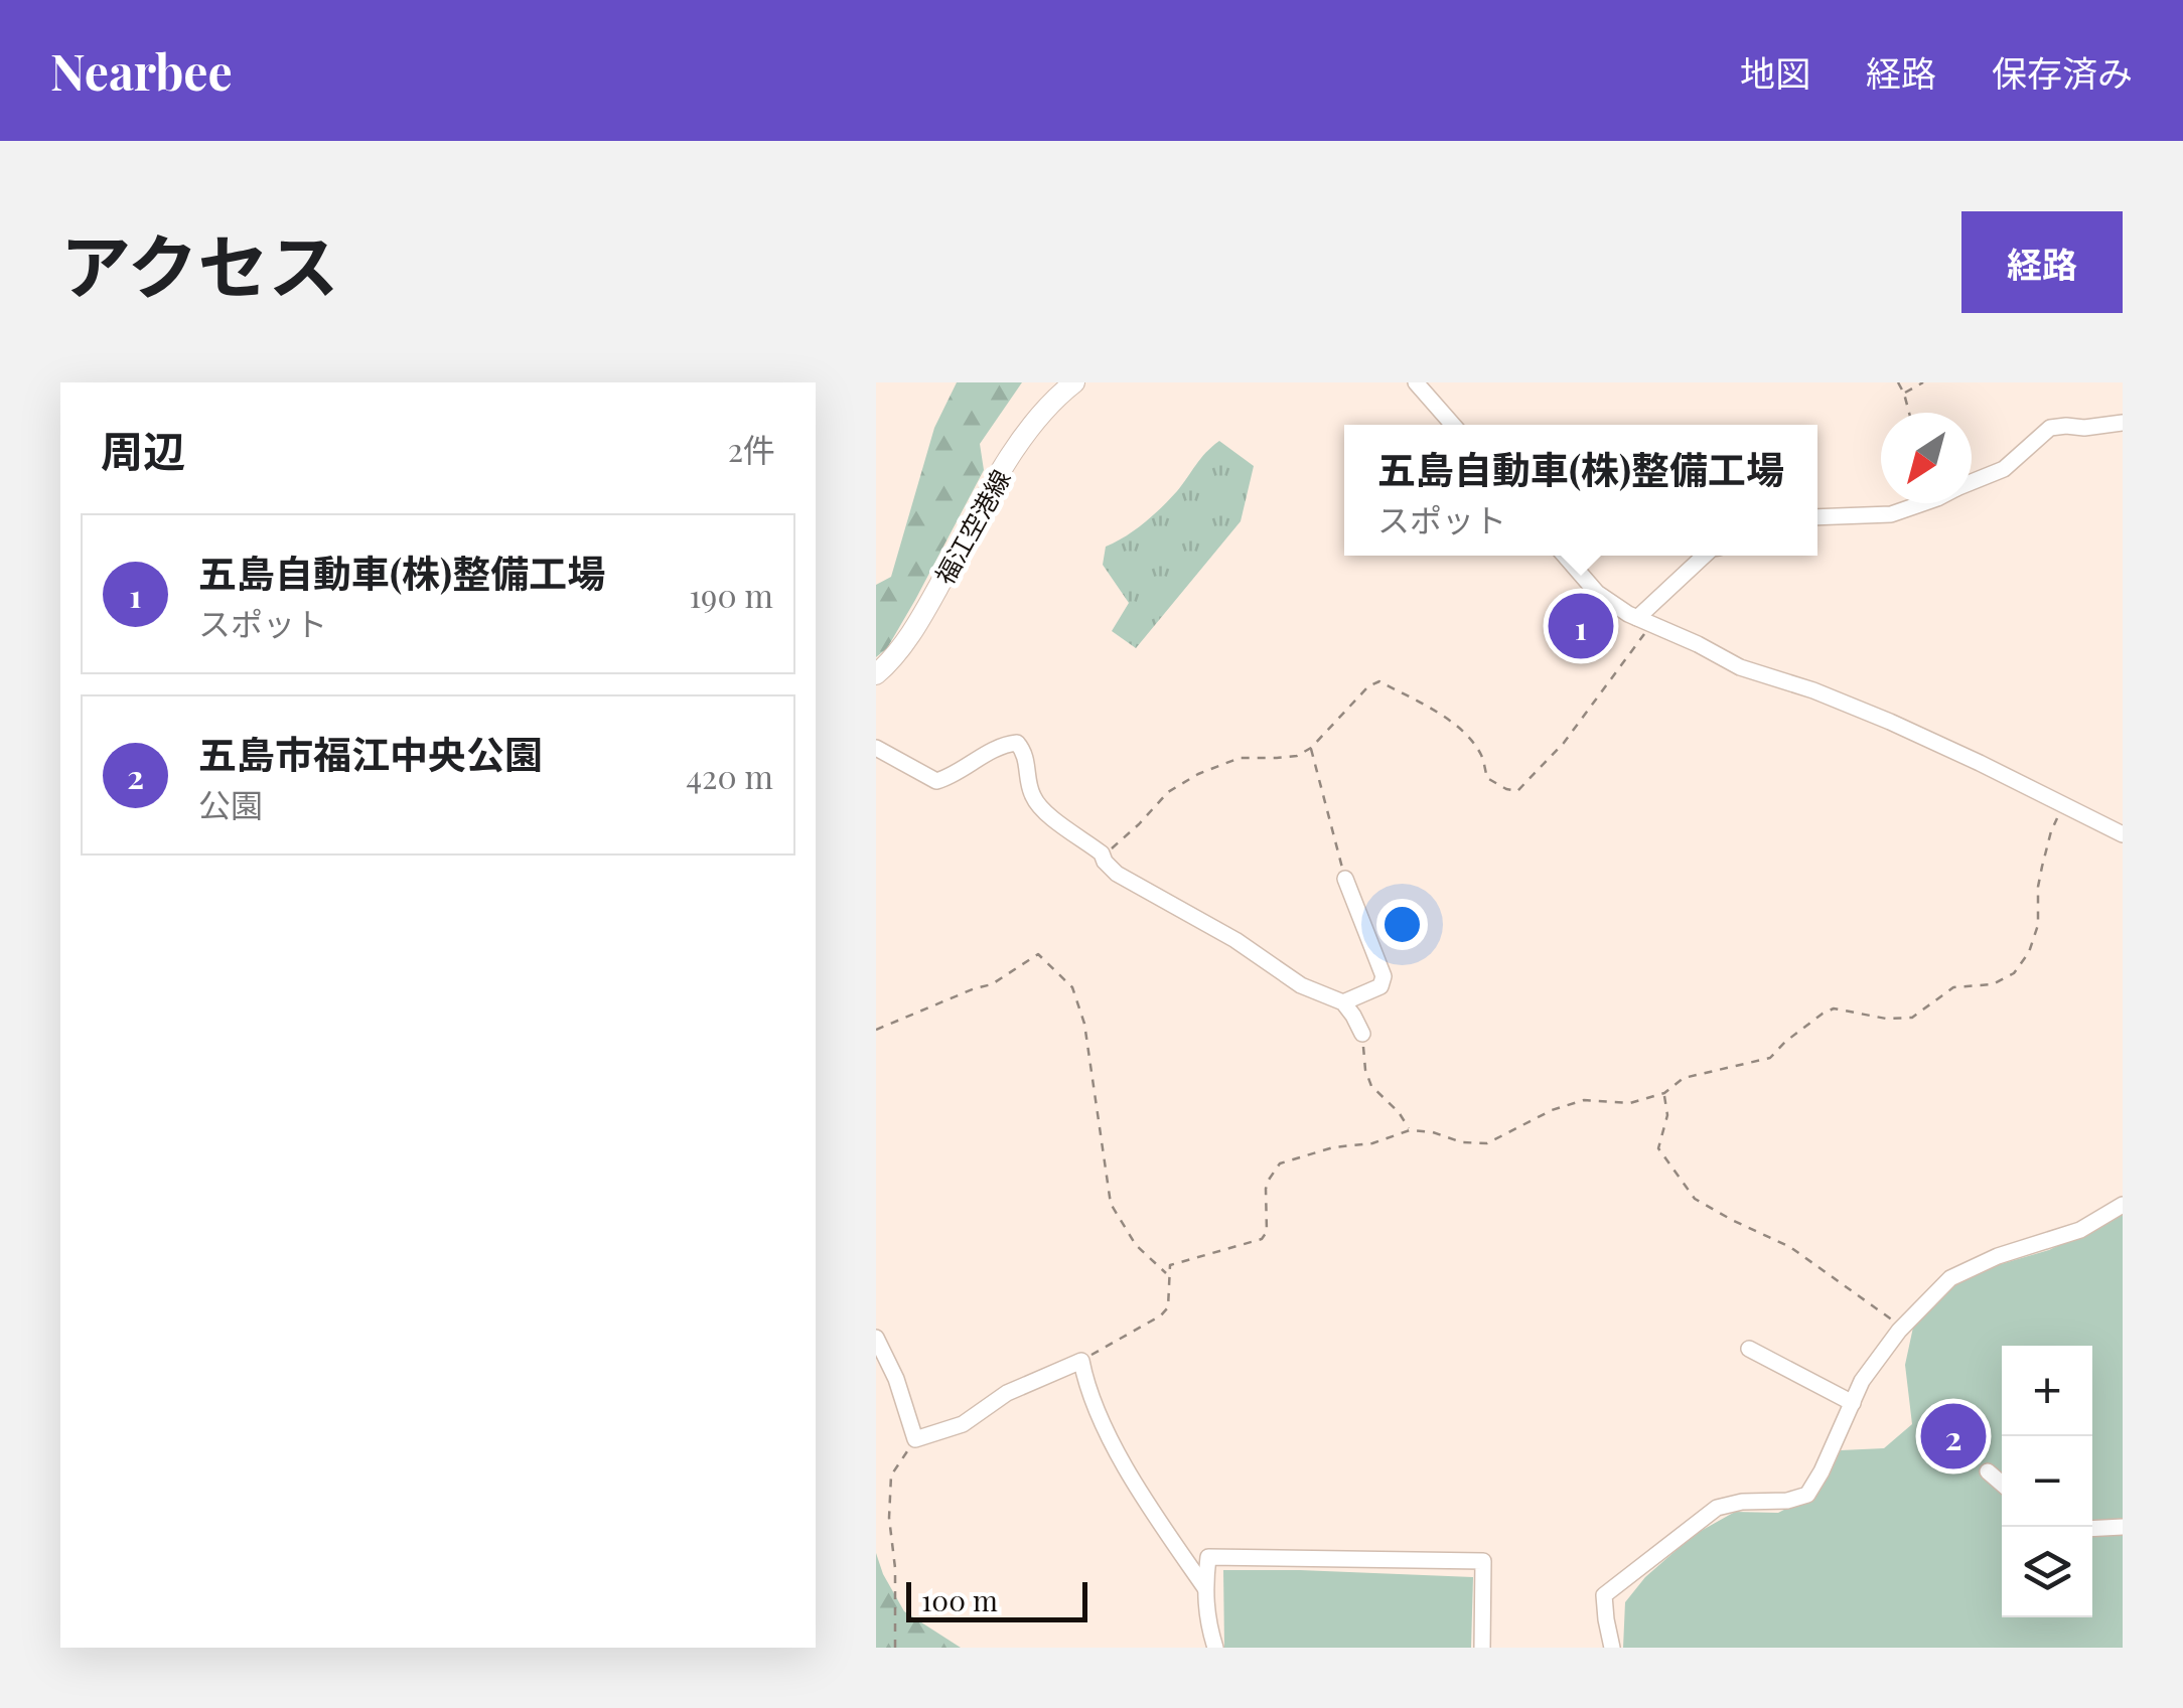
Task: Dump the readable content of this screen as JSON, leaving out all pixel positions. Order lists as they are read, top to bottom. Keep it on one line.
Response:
{"streets":{"main road":["福江空港線"]},"scale_bar":"100 m","north":"bottom left","page":{"header":"Nearbee","nav":["地図","経路","保存済み"],"title":"アクセス","buttons":"経路","heading":["周辺","2件"],"popup":["五島自動車(株)整備工場","スポット"],"list":[{"mark":"1","name":"五島自動車(株)整備工場","note":"スポット","value":"190 m"},{"mark":"2","name":"五島市福江中央公園","note":"公園","value":"420 m"}],"pins":["1","2"],"map_buttons":["+","−"],"scale":"100 m"}}
